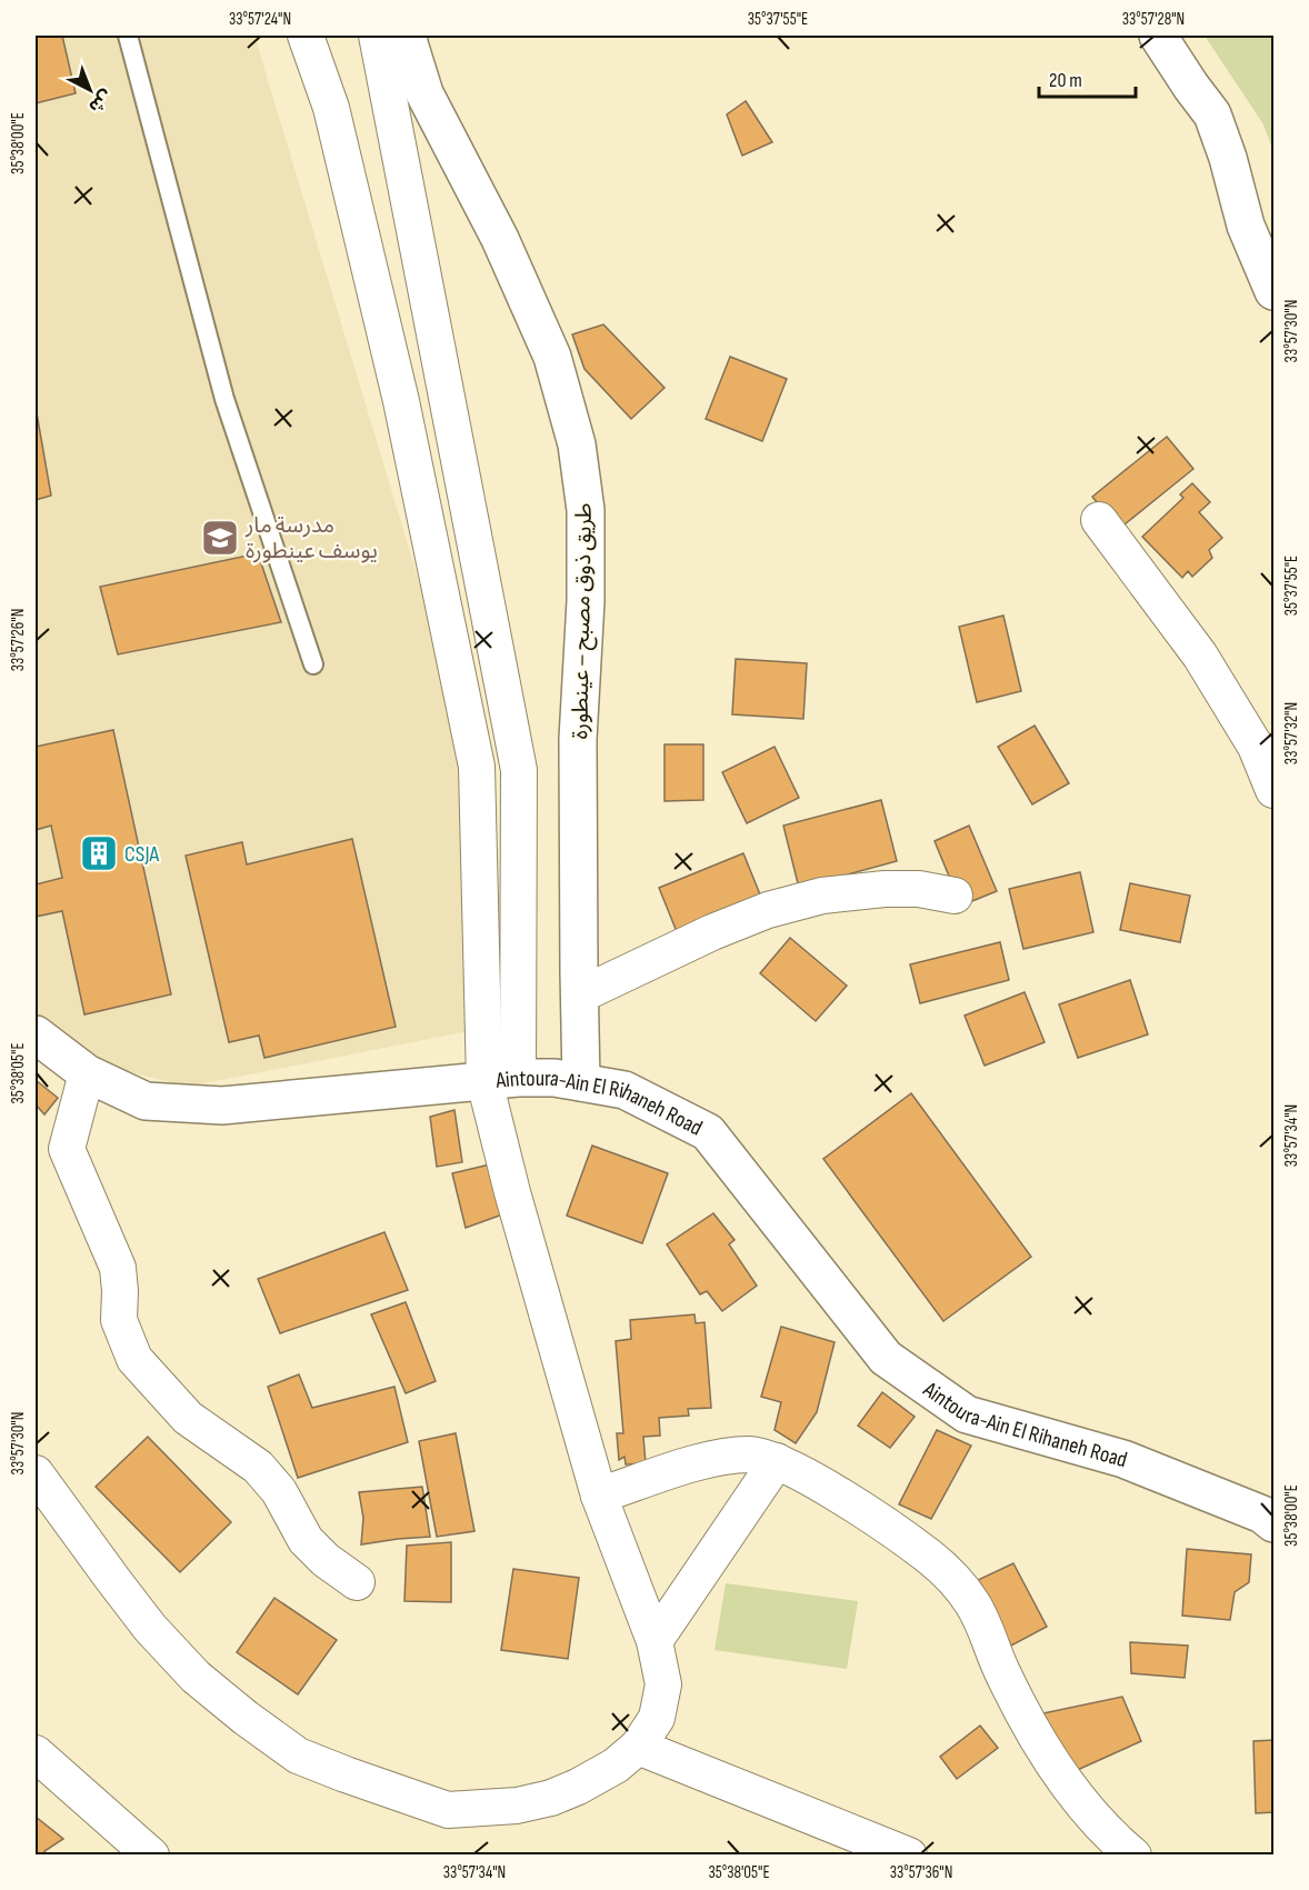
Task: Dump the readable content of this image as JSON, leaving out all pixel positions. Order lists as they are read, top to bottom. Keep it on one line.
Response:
{"streets":{"street":["طريق ذوق مصبح – عينطورة","Aintoura-Ain El Rihaneh Road"]},"crossings":[["طريق ذوق مصبح – عينطورة","Aintoura-Ain El Rihaneh Road"]],"places":{"school or university":["مدرسة مار يوسف عينطورة"],"building":["CSJA"]},"scale_bar":"20 m","north":"bottom right","coordinates":["33°57'24\"N","35°37'55\"E","33°57'28\"N","35°38'00\"E","33°57'30\"N","33°57'26\"N","33°57'32\"N","35°38'05\"E","33°57'34\"N","33°57'36\"N"]}
